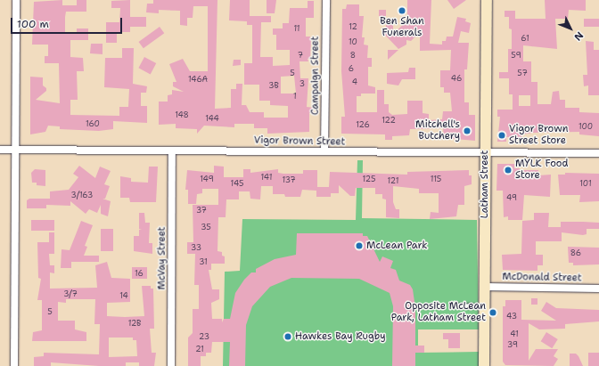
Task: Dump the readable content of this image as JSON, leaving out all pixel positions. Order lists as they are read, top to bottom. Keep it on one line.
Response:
{"streets":{"main road":["Latham Street"],"street":["Campaign Street","Vigor Brown Street","McVay Street","McDonald Street"]},"crossings":[["Campaign Street","Vigor Brown Street"],["Vigor Brown Street","Latham Street"],["Vigor Brown Street","McVay Street"],["Latham Street","McDonald Street"]],"places":["Ben Shan Funerals","Mitchell's Butchery","Vigor Brown Street Store","MYLK Food Store","McLean Park","Opposite McLean Park, Latham Street","Hawkes Bay Rugby"],"house_numbers":["12","11","61","10","7","8","59","6","5","57","46","146A","4","3","3B","1","148","144","122","160","126","100","141","149","125","115","137","121","145","101","3/163","49","37","35","33","86","31","16","3/7","14","5","43","12B","41","23","39","21"],"scale_bar":"100 m","north":"bottom right"}
